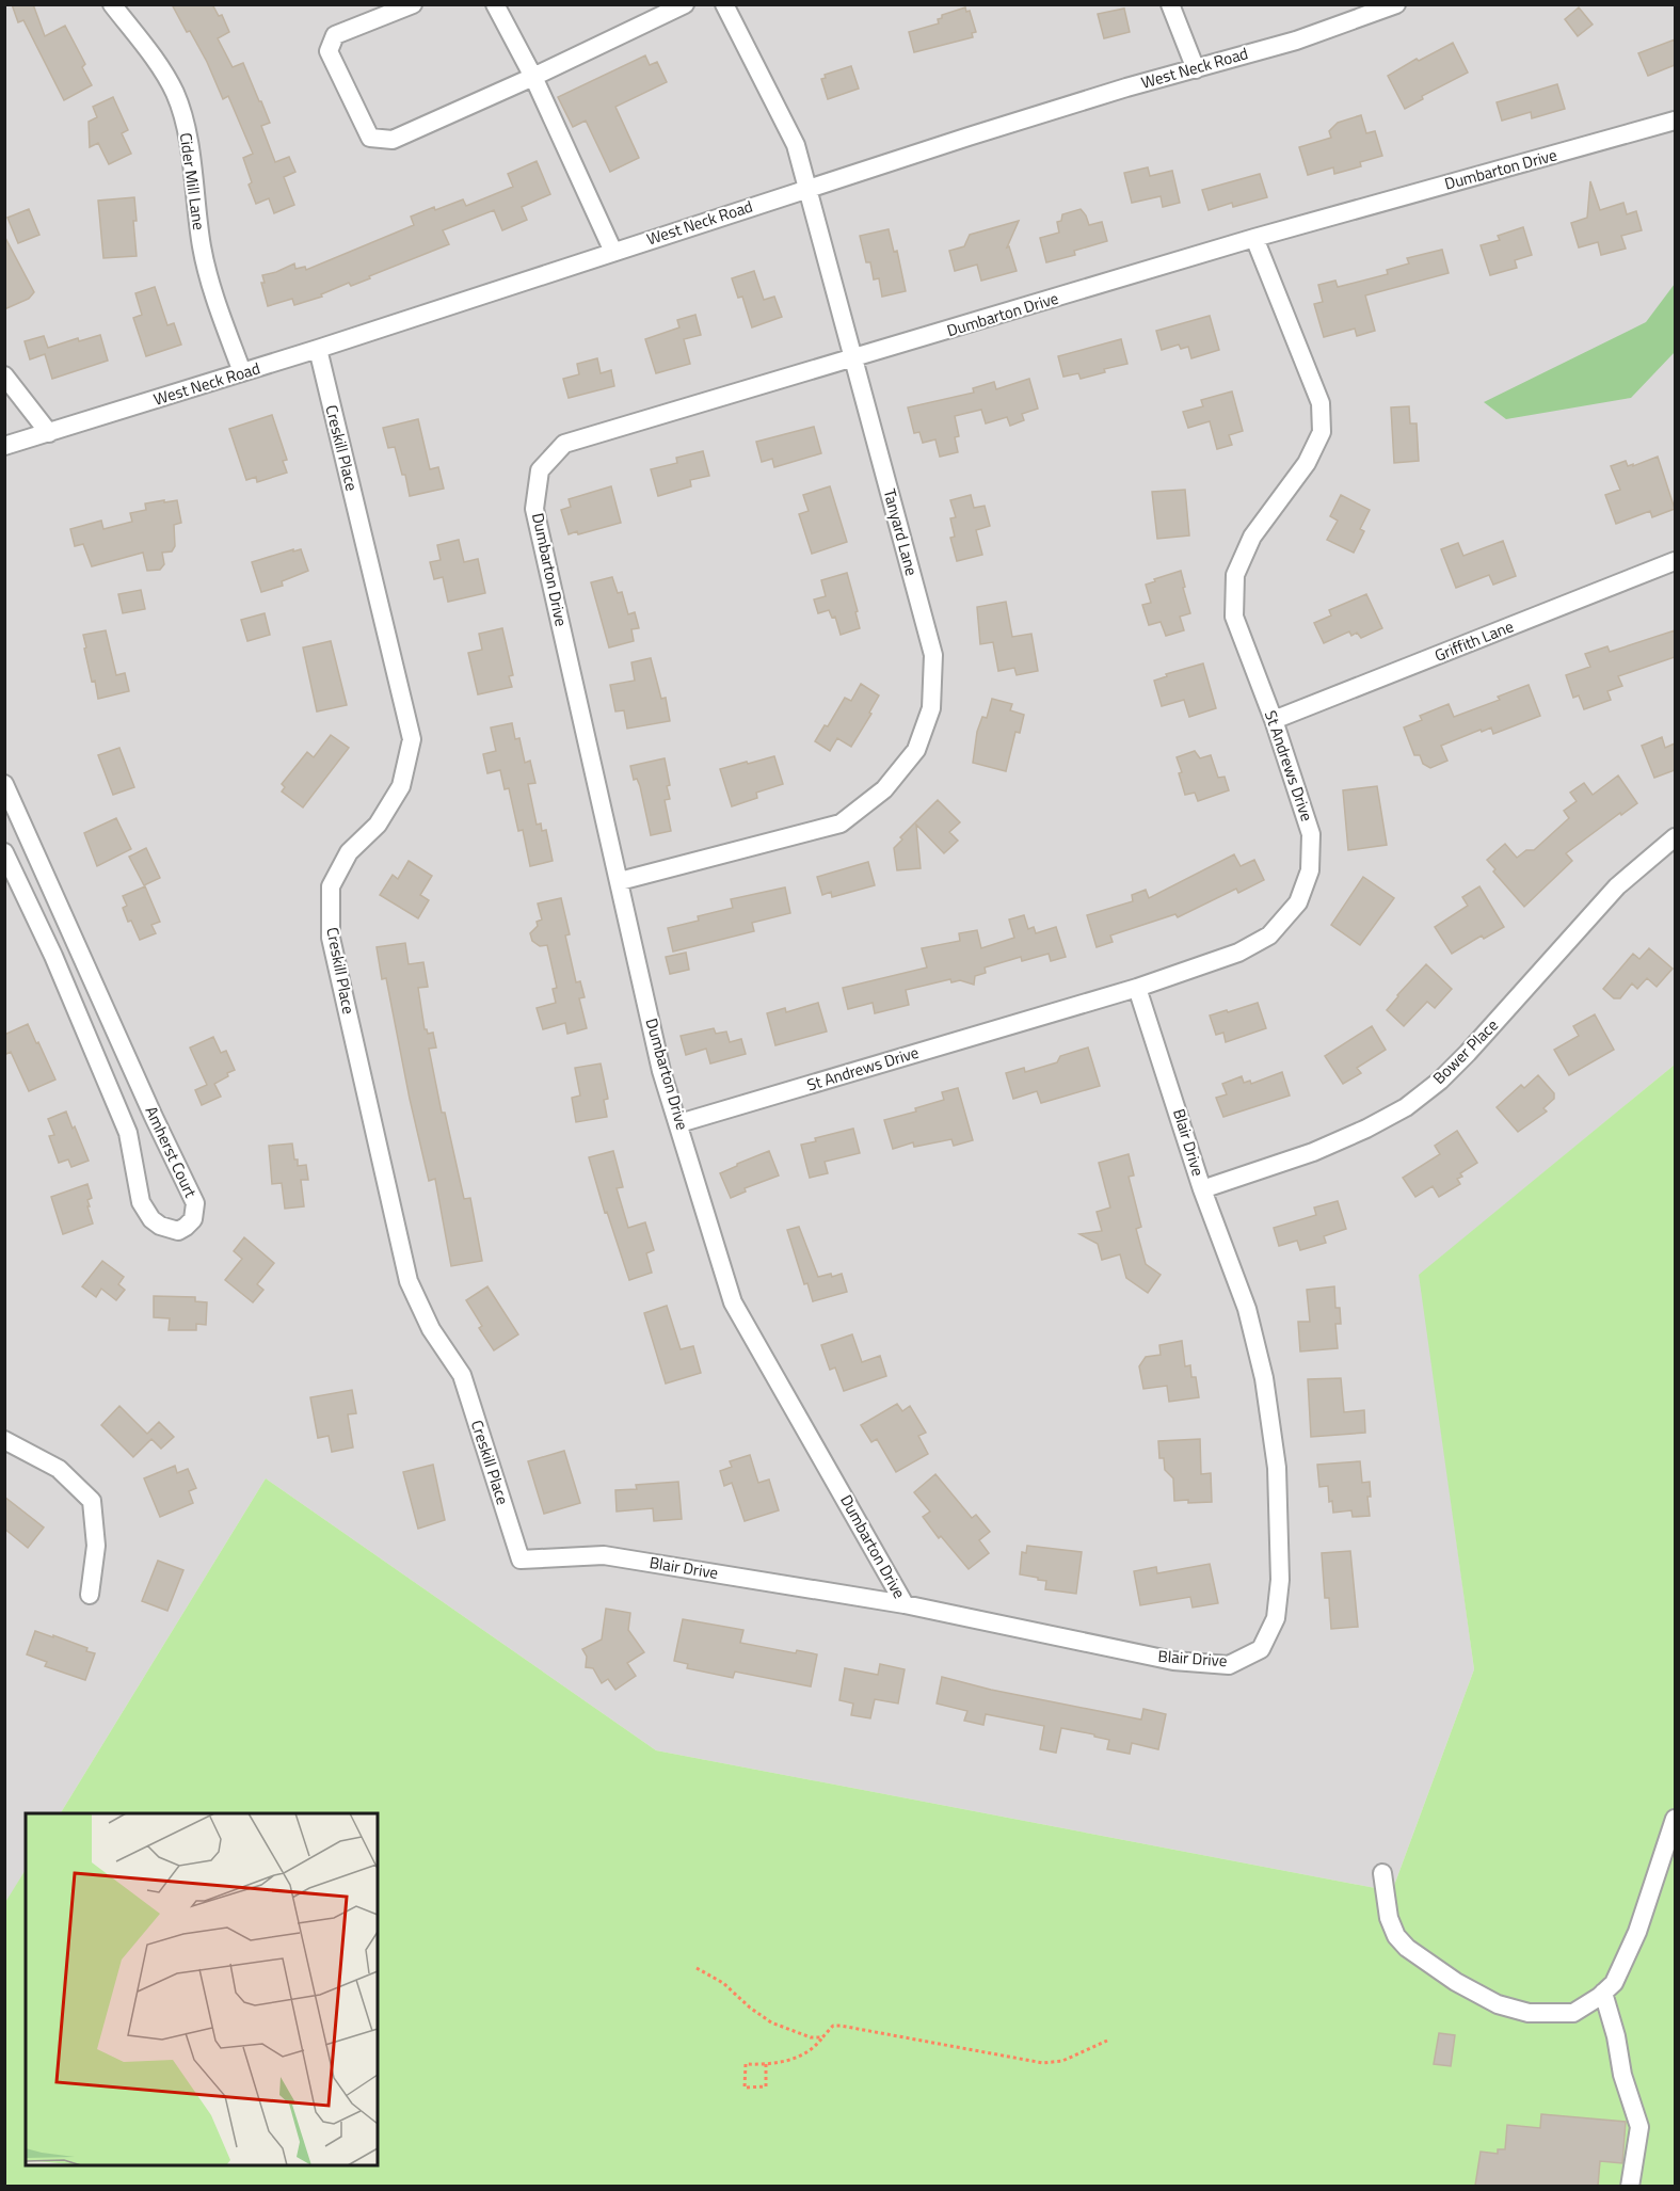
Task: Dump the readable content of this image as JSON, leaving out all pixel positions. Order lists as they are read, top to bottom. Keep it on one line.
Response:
{"streets":{"street":["West Neck Road","Dumbarton Drive","Cider Mill Lane","Creskill Place","Tanyard Lane","Griffith Lane","St Andrews Drive","Bower Place","Blair Drive","Amherst Court"]},"crossings":[["West Neck Road","Cider Mill Lane"],["West Neck Road","Creskill Place"],["West Neck Road","Tanyard Lane"],["Dumbarton Drive","Tanyard Lane"],["Dumbarton Drive","St Andrews Drive"],["Dumbarton Drive","Blair Drive"],["Creskill Place","Blair Drive"],["Griffith Lane","St Andrews Drive"],["St Andrews Drive","Blair Drive"],["Bower Place","Blair Drive"]]}
